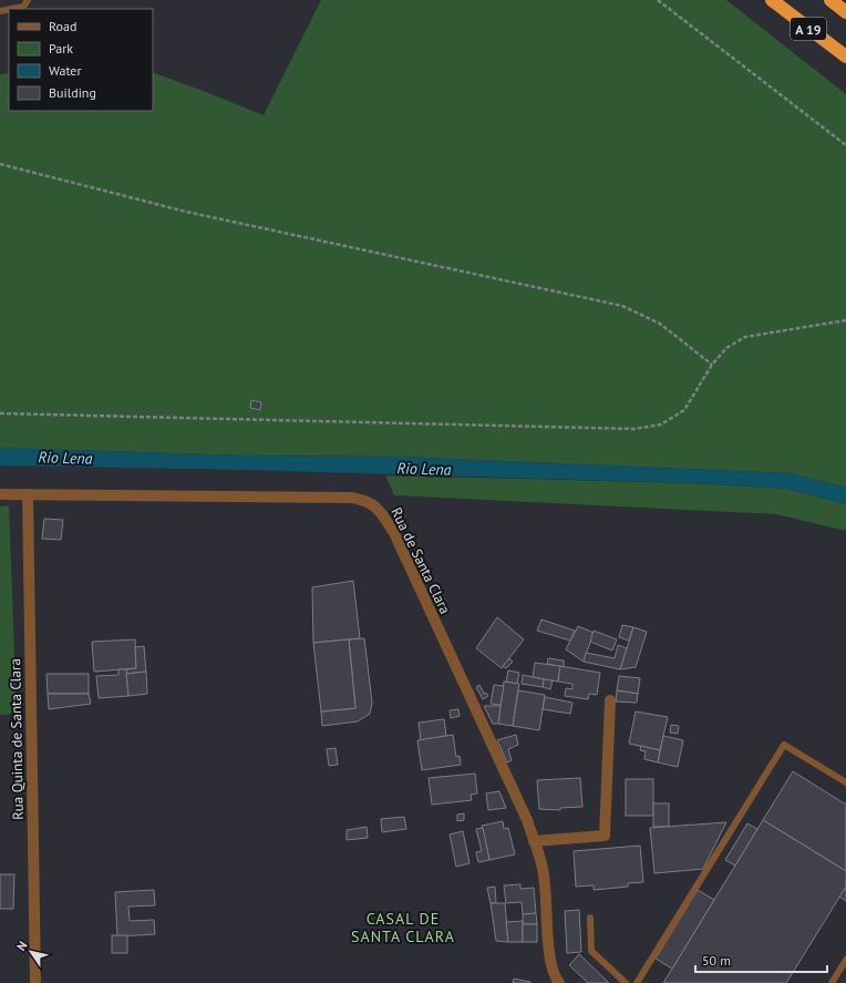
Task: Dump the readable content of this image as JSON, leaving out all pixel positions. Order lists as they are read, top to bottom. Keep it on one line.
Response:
{"streets":{"highway":["A 19"],"street":["Rua de Santa Clara","Rua Quinta de Santa Clara"]},"crossings":[["Rua de Santa Clara","Rua Quinta de Santa Clara"]],"districts":["CASAL DE SANTA CLARA"],"water":["Rio Lena"],"legend":["Road","Park","Water","Building"],"scale_bar":"50 m","north":"top left"}
